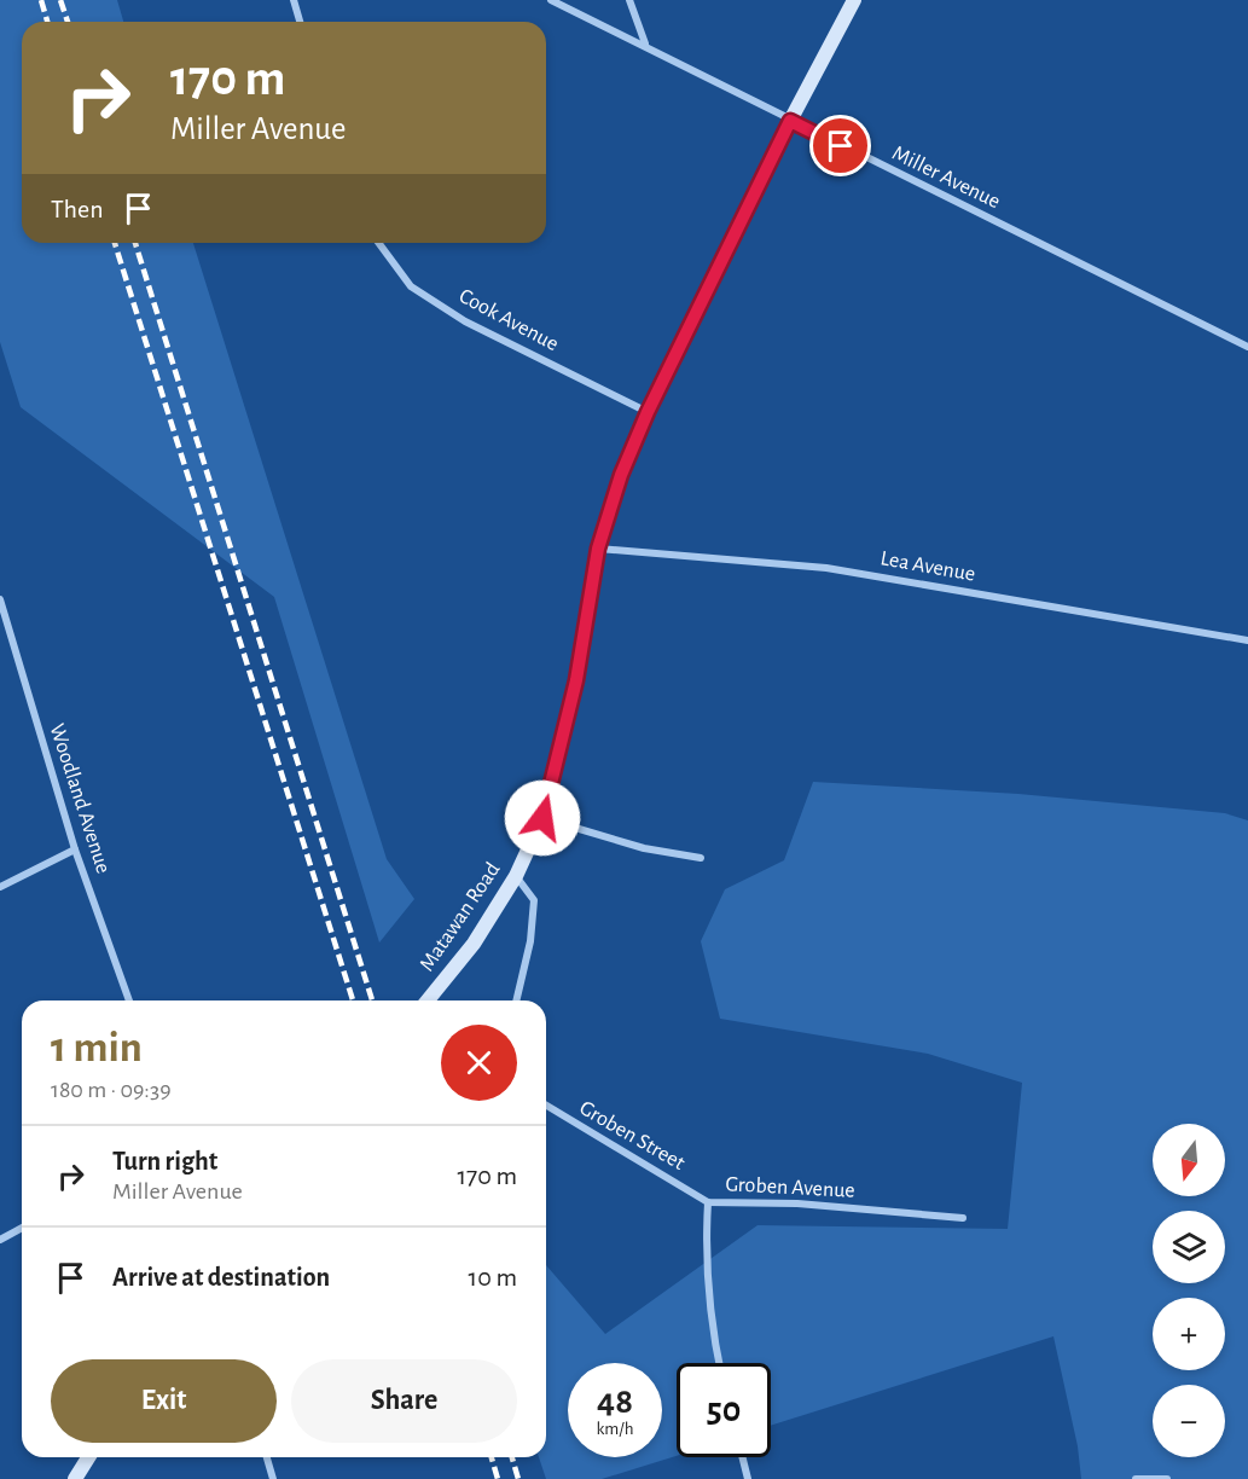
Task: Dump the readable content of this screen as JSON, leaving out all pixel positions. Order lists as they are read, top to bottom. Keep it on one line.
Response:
{"streets":{"main road":["Matawan Road"],"street":["Miller Avenue","Cook Avenue","Lea Avenue","Woodland Avenue","Groben Street","Groben Avenue"]},"crossings":[["Miller Avenue","Matawan Road"],["Cook Avenue","Matawan Road"],["Lea Avenue","Matawan Road"],["Groben Street","Groben Avenue"]],"north":"bottom","page":{"turn":["170 m","Miller Avenue"],"then":"Then","heading":["1 min","180 m · 09:39"],"map_buttons":["+","−"],"list":[{"name":"Turn right","note":"Miller Avenue","value":"170 m"},{"name":"Arrive at destination","value":"10 m"}],"buttons":["Exit","Share"],"speed":"48 km/h","limit":"50"}}
